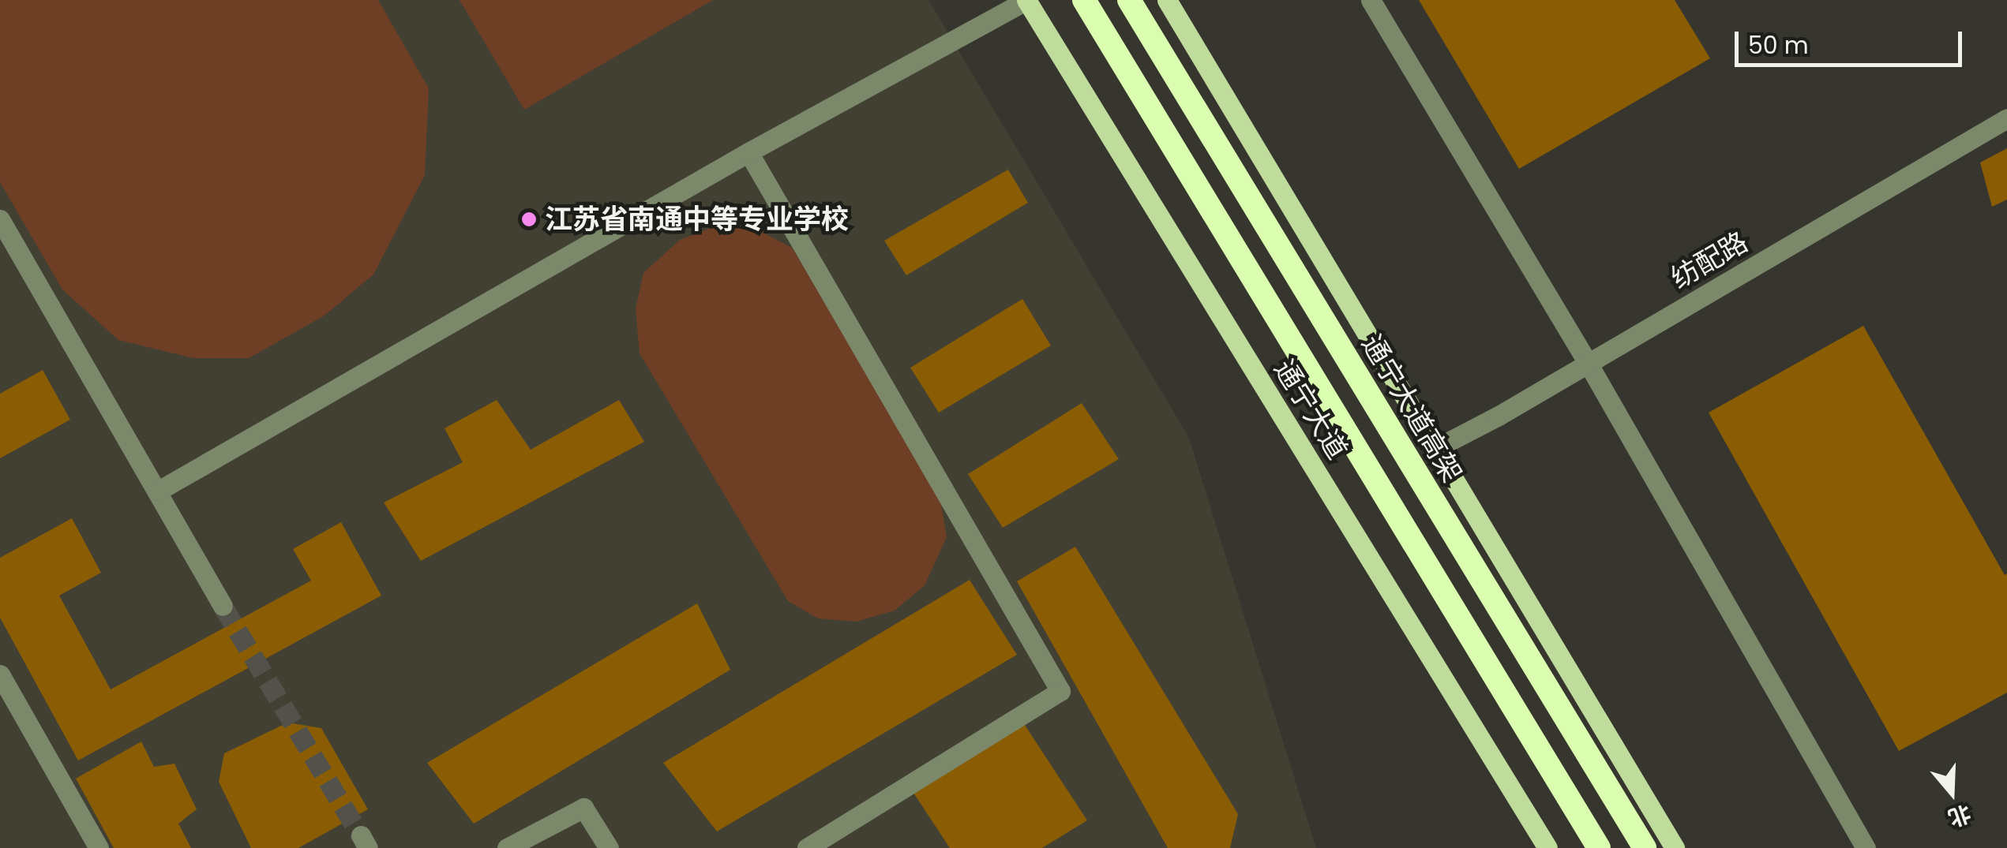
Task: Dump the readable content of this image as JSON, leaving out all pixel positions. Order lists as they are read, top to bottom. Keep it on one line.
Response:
{"streets":{"highway":["通宁大道高架"],"main road":["通宁大道"],"street":["纺配路"]},"places":["江苏省南通中等专业学校"],"scale_bar":"50 m","north":"bottom"}
